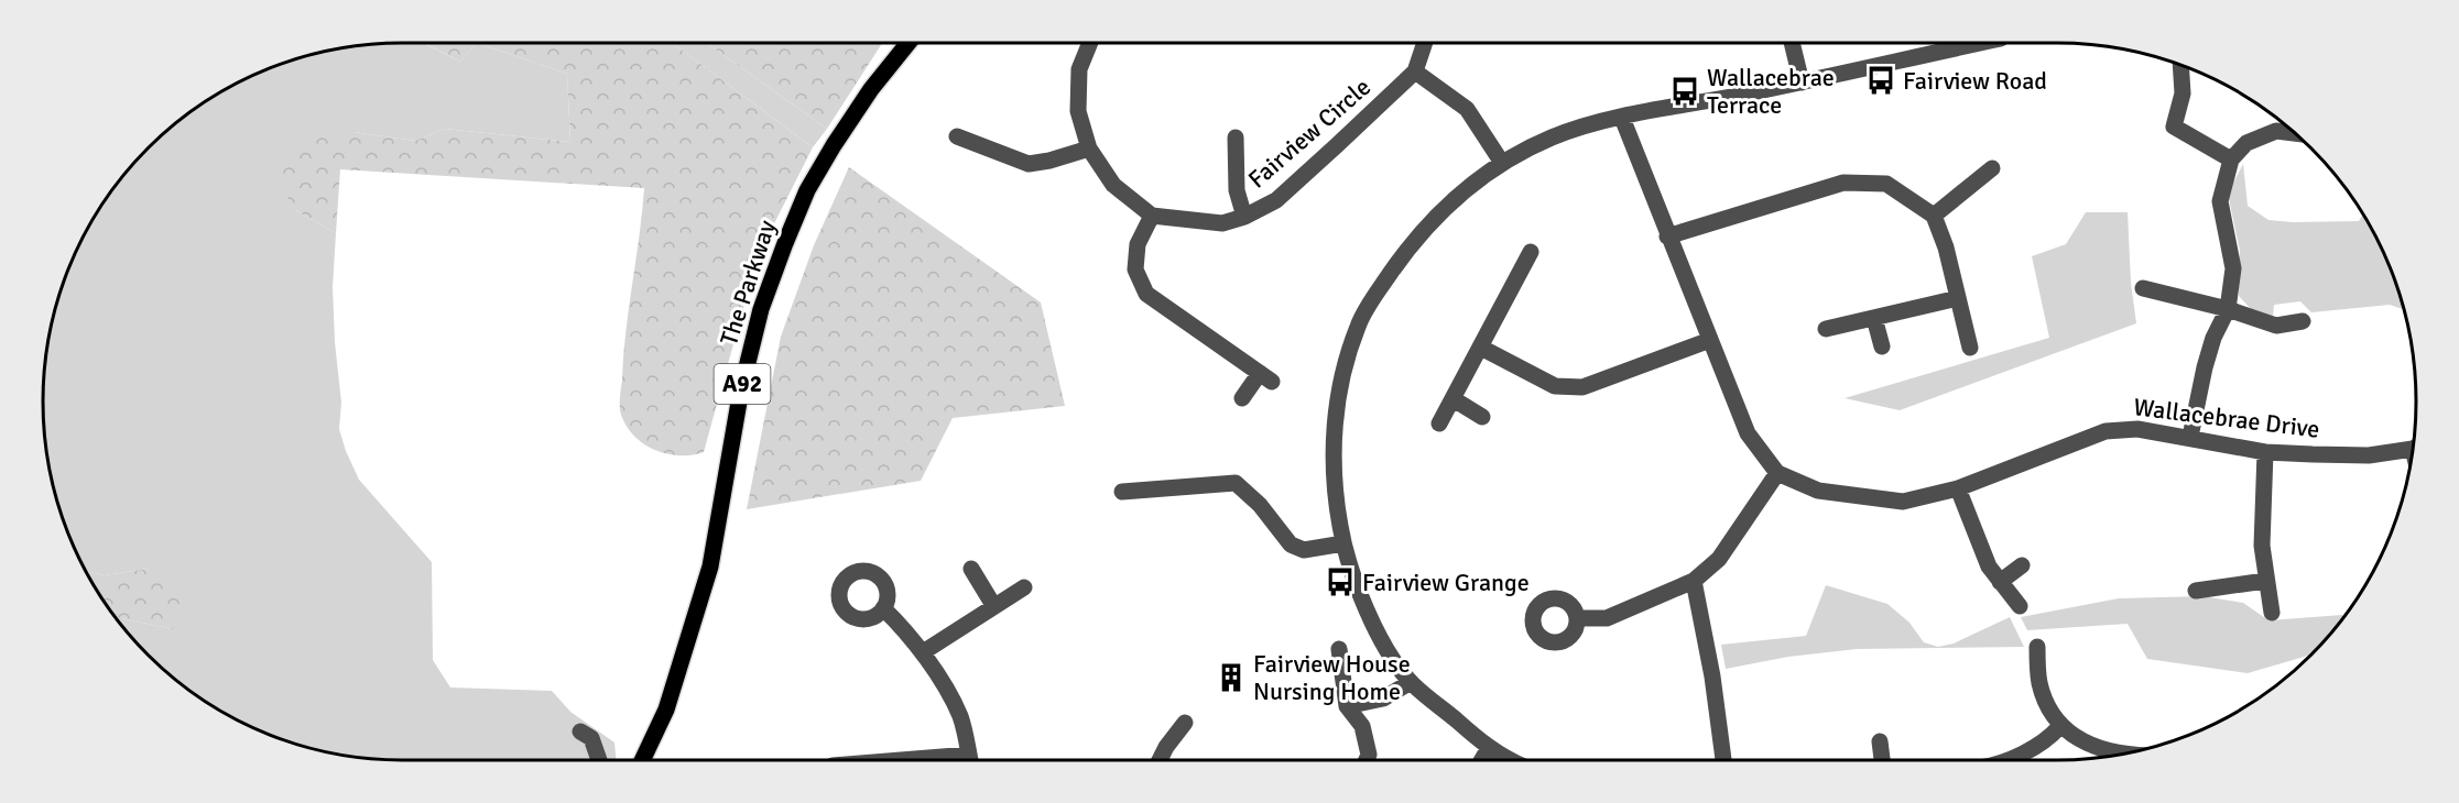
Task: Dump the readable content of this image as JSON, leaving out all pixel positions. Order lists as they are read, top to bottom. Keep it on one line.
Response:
{"streets":{"main road":["The Parkway","A92"],"street":["Fairview Circle","Wallacebrae Drive"]},"places":{"bus stop":["Fairview Road","Wallacebrae Terrace","Fairview Grange"],"building":["Fairview House Nursing Home"]}}
